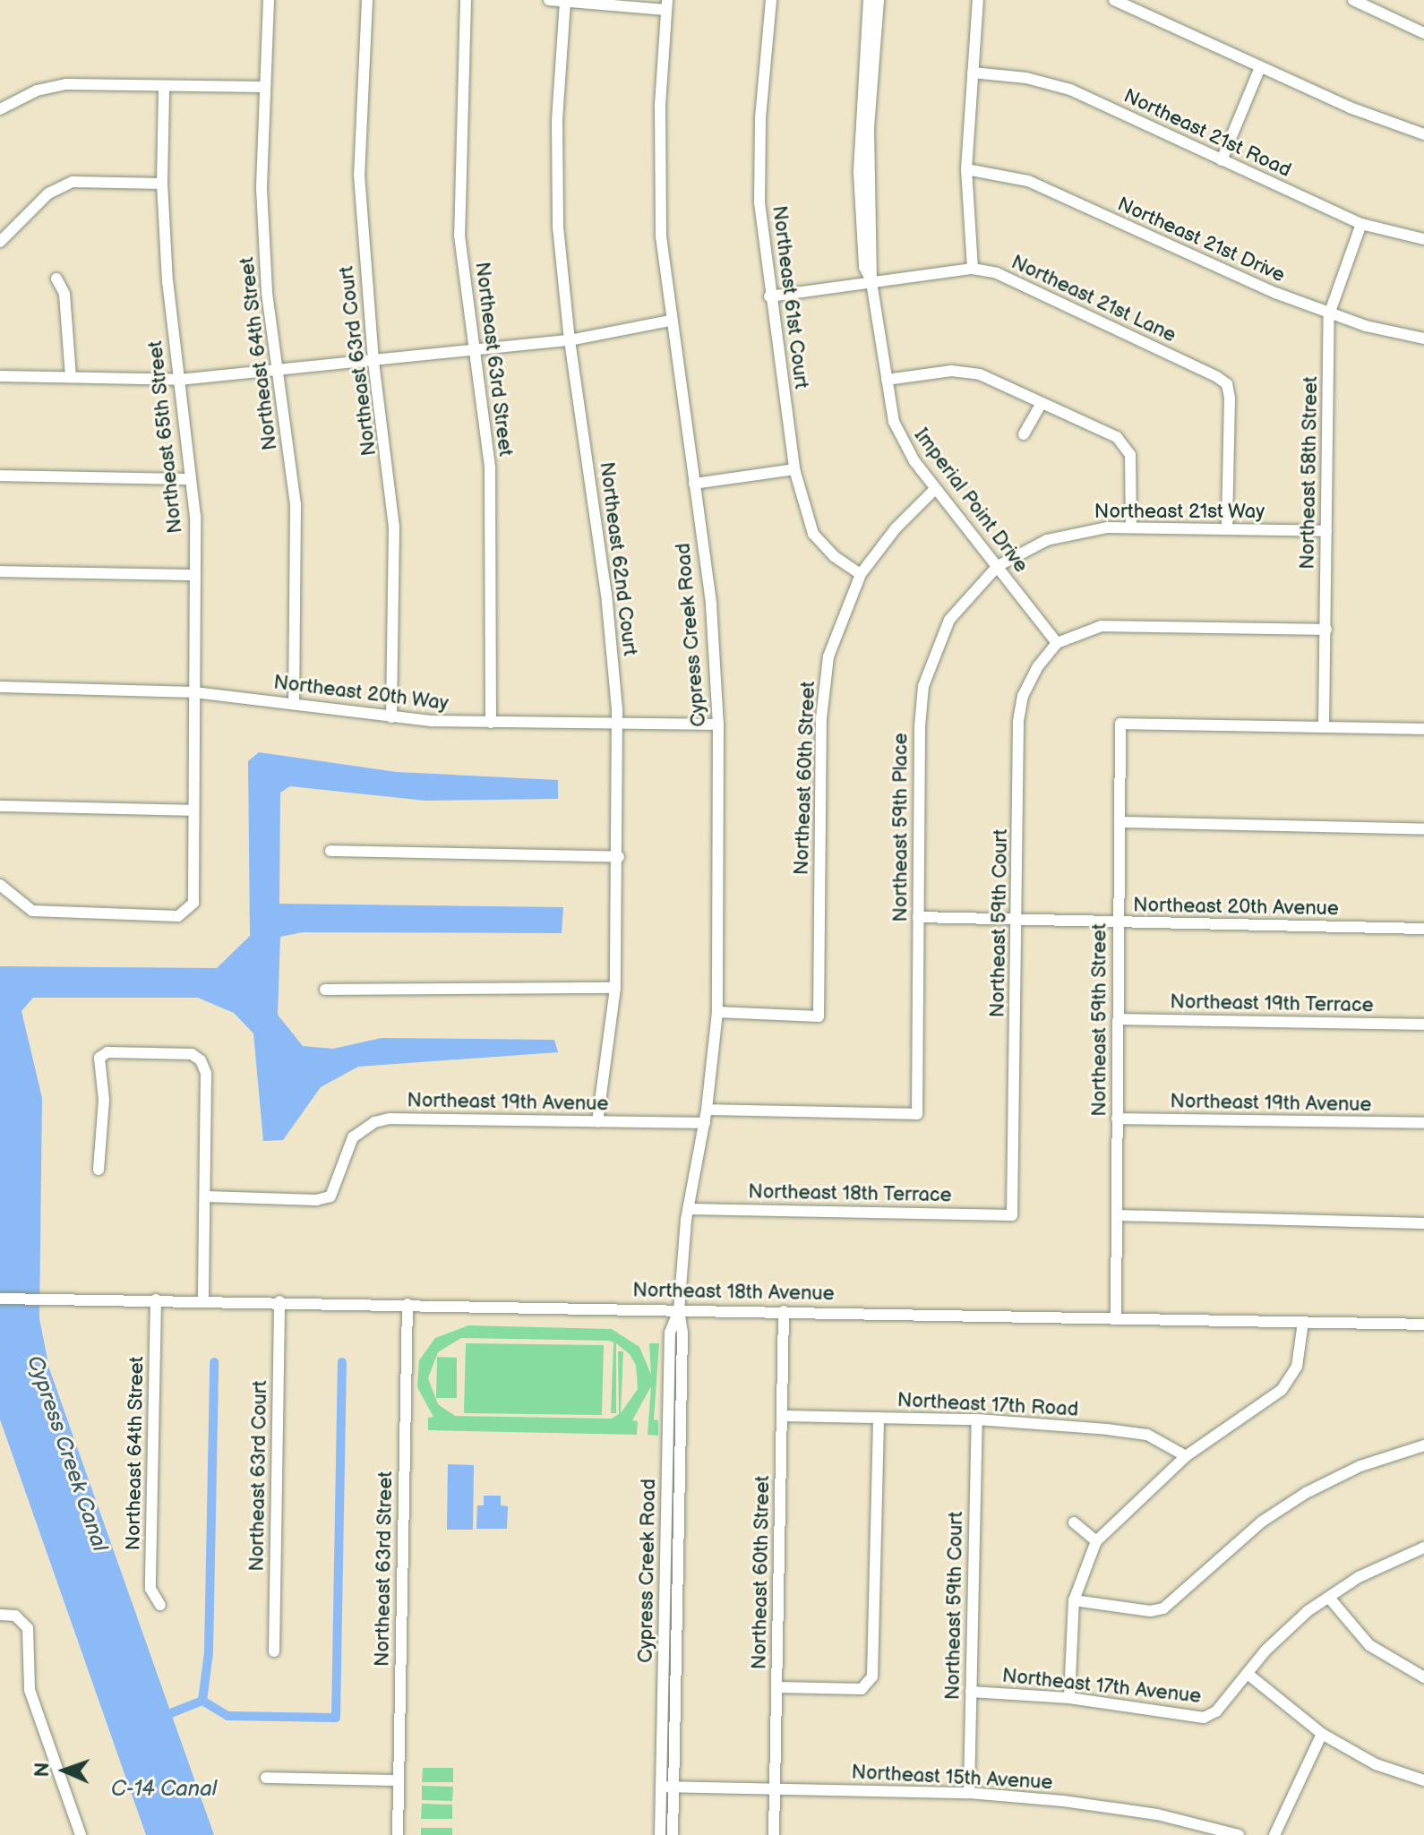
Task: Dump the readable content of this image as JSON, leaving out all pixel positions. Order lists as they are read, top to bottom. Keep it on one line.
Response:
{"streets":{"street":["Northeast 21st Road","Northeast 21st Drive","Northeast 61st Court","Northeast 21st Lane","Northeast 64th Street","Northeast 63rd Street","Northeast 63rd Court","Northeast 65th Street","Northeast 58th Street","Imperial Point Drive","Northeast 21st Way","Northeast 62nd Court","Cypress Creek Road","Northeast 20th Way","Northeast 60th Street","Northeast 59th Place","Northeast 20th Avenue","Northeast 59th Court","Northeast 19th Terrace","Northeast 59th Street","Northeast 19th Avenue","Northeast 18th Terrace","Northeast 18th Avenue","Northeast 17th Road","Northeast 17th Avenue","Northeast 15th Avenue"]},"crossings":[["Northeast 21st Road","Northeast 58th Street"],["Northeast 21st Drive","Northeast 58th Street"],["Northeast 61st Court","Northeast 21st Lane"],["Northeast 61st Court","Northeast 60th Street"],["Northeast 21st Lane","Imperial Point Drive"],["Northeast 21st Lane","Northeast 21st Way"],["Northeast 64th Street","Northeast 20th Way"],["Northeast 64th Street","Northeast 18th Avenue"],["Northeast 63rd Street","Northeast 20th Way"],["Northeast 63rd Street","Northeast 18th Avenue"],["Northeast 63rd Court","Northeast 20th Way"],["Northeast 63rd Court","Northeast 18th Avenue"],["Northeast 65th Street","Northeast 20th Way"],["Northeast 58th Street","Northeast 21st Way"],["Northeast 58th Street","Northeast 59th Street"],["Imperial Point Drive","Northeast 21st Way"],["Imperial Point Drive","Northeast 60th Street"],["Imperial Point Drive","Northeast 59th Place"],["Imperial Point Drive","Northeast 59th Court"],["Northeast 21st Way","Northeast 59th Place"],["Northeast 62nd Court","Northeast 20th Way"],["Northeast 62nd Court","Northeast 19th Avenue"],["Cypress Creek Road","Northeast 20th Way"],["Cypress Creek Road","Northeast 60th Street"],["Cypress Creek Road","Northeast 59th Place"],["Cypress Creek Road","Northeast 19th Avenue"],["Cypress Creek Road","Northeast 18th Terrace"],["Cypress Creek Road","Northeast 18th Avenue"],["Cypress Creek Road","Northeast 15th Avenue"],["Northeast 60th Street","Northeast 18th Avenue"],["Northeast 60th Street","Northeast 17th Road"],["Northeast 60th Street","Northeast 15th Avenue"],["Northeast 59th Place","Northeast 20th Avenue"],["Northeast 20th Avenue","Northeast 59th Court"],["Northeast 20th Avenue","Northeast 59th Street"],["Northeast 59th Court","Northeast 18th Terrace"],["Northeast 59th Court","Northeast 17th Road"],["Northeast 59th Court","Northeast 17th Avenue"],["Northeast 59th Court","Northeast 15th Avenue"],["Northeast 19th Terrace","Northeast 59th Street"],["Northeast 59th Street","Northeast 19th Avenue"],["Northeast 59th Street","Northeast 18th Avenue"]],"water":["Cypress Creek Canal","C-14 Canal"],"north":"left"}
